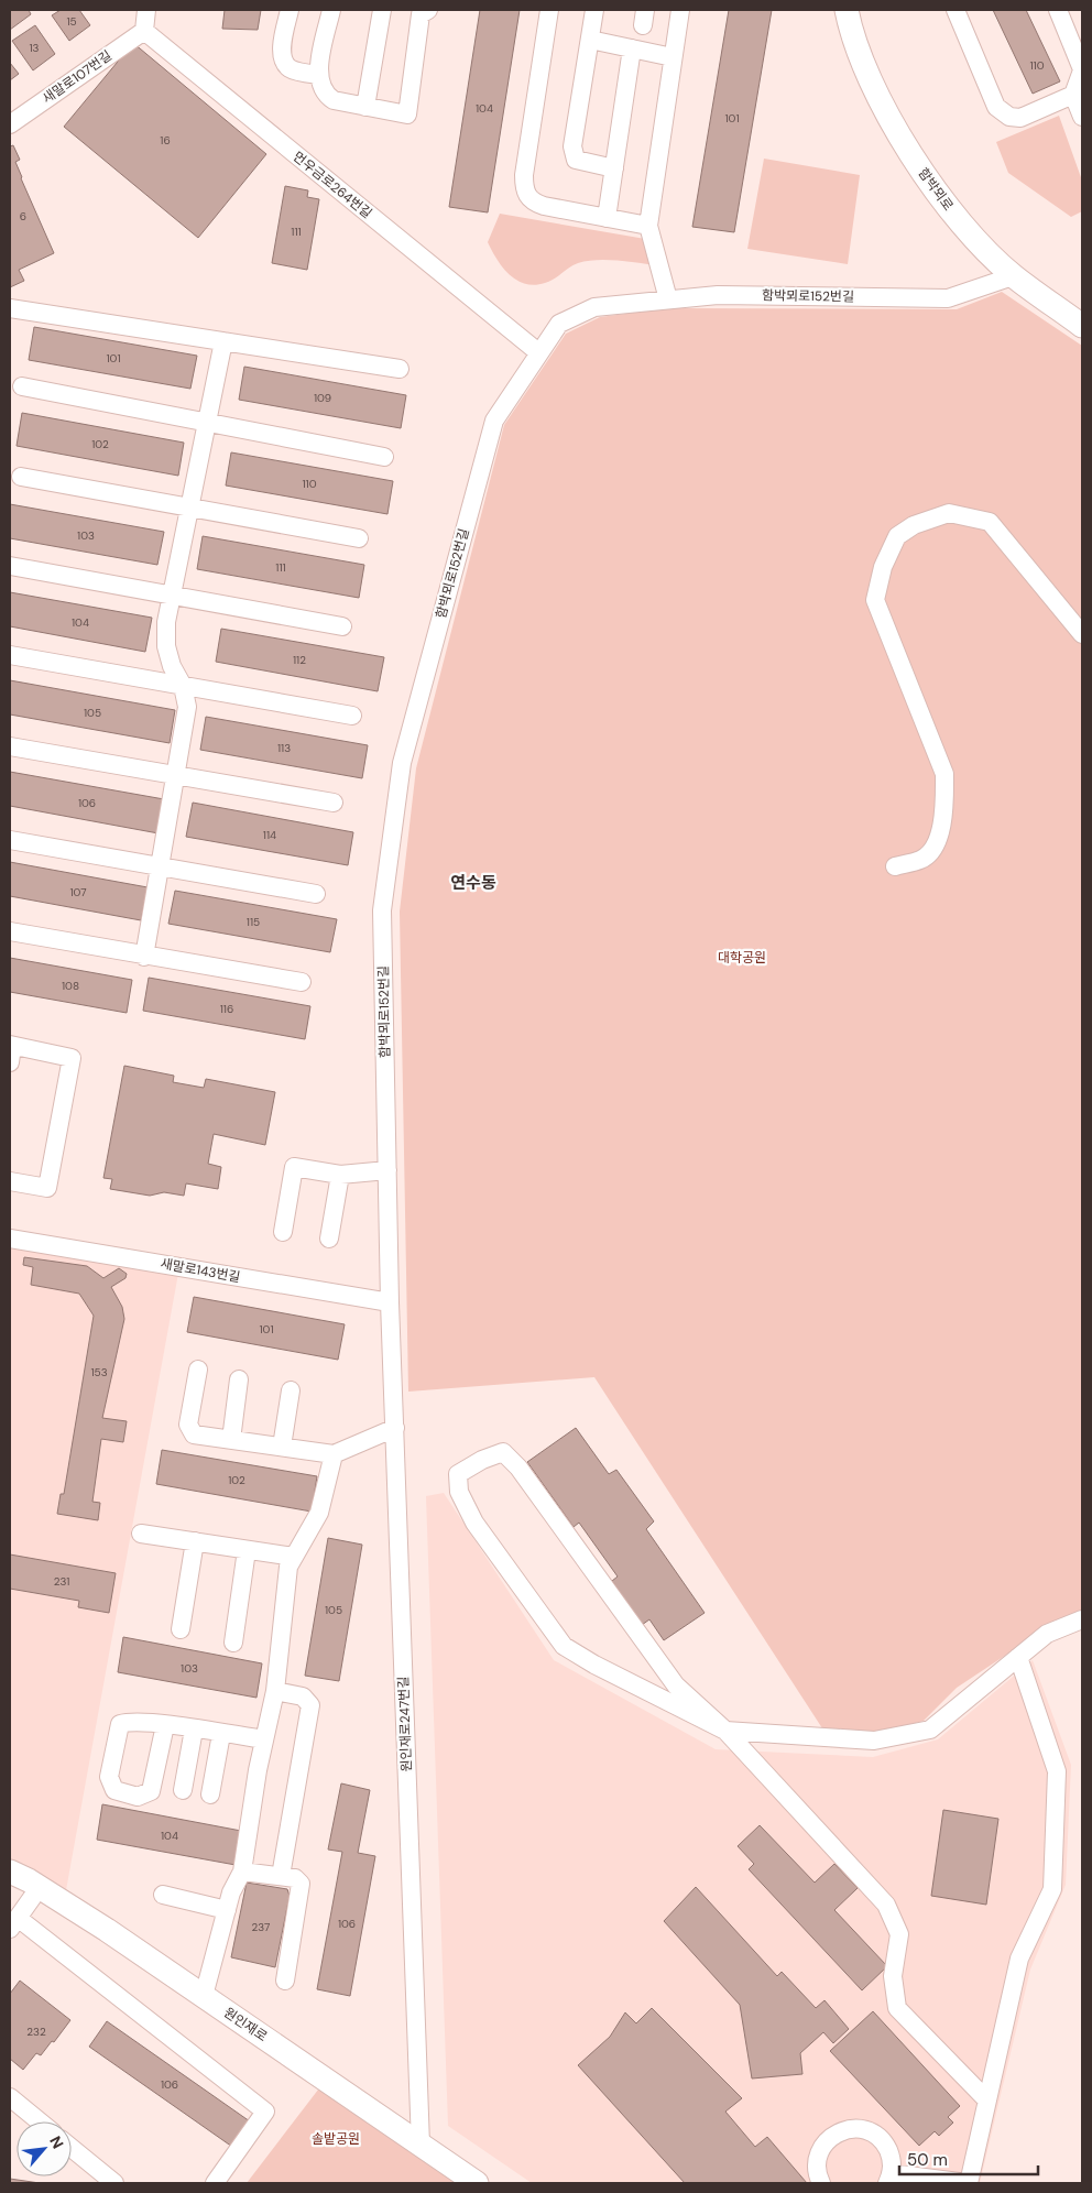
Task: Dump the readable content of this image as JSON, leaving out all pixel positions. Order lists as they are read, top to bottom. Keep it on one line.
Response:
{"streets":{"main road":["함박뫼로","원인재로"],"street":["새말로107번길","먼우금로264번길","함박뫼로152번길","새말로143번길","원인재로247번길"]},"crossings":[["새말로107번길","먼우금로264번길"],["먼우금로264번길","함박뫼로152번길"],["함박뫼로","함박뫼로152번길"],["함박뫼로152번길","새말로143번길"],["함박뫼로152번길","원인재로247번길"],["새말로143번길","원인재로247번길"],["원인재로247번길","원인재로"]],"districts":["연수동"],"parks":["대학공원","솔밭공원"],"house_numbers":["15","13","110","104","101","16","6","111","101","109","102","110","103","111","104","112","105","113","106","114","107","115","108","116","101","153","102","231","105","103","104","106","237","232","106"],"scale_bar":"50 m","north":"top right"}
